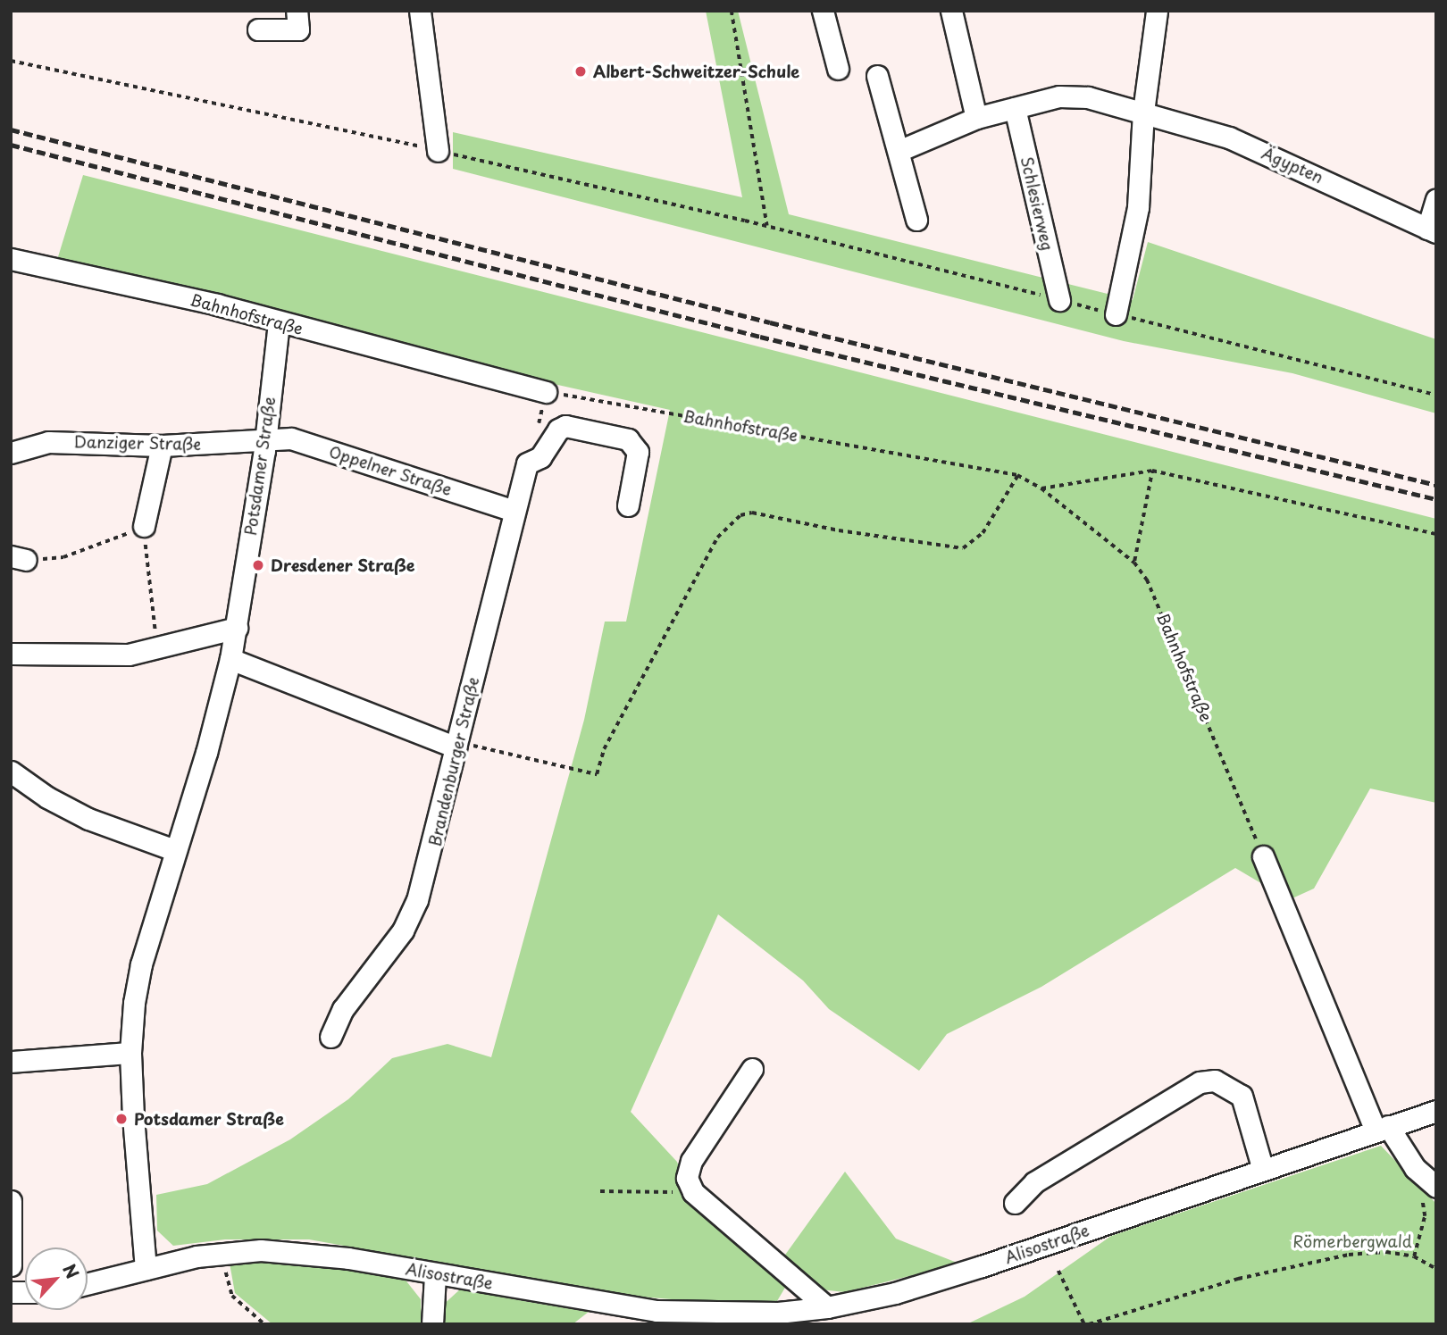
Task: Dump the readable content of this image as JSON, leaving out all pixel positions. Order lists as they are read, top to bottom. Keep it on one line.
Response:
{"streets":{"street":["Ägypten","Schlesierweg","Bahnhofstraße","Danziger Straße","Potsdamer Straße","Oppelner Straße","Brandenburger Straße","Alisostraße"]},"crossings":[["Bahnhofstraße","Potsdamer Straße"],["Danziger Straße","Potsdamer Straße"],["Danziger Straße","Oppelner Straße"],["Potsdamer Straße","Oppelner Straße"],["Potsdamer Straße","Alisostraße"],["Oppelner Straße","Brandenburger Straße"]],"parks":["Römerbergwald"],"places":["Albert-Schweitzer-Schule","Dresdener Straße","Potsdamer Straße"],"north":"top right"}
